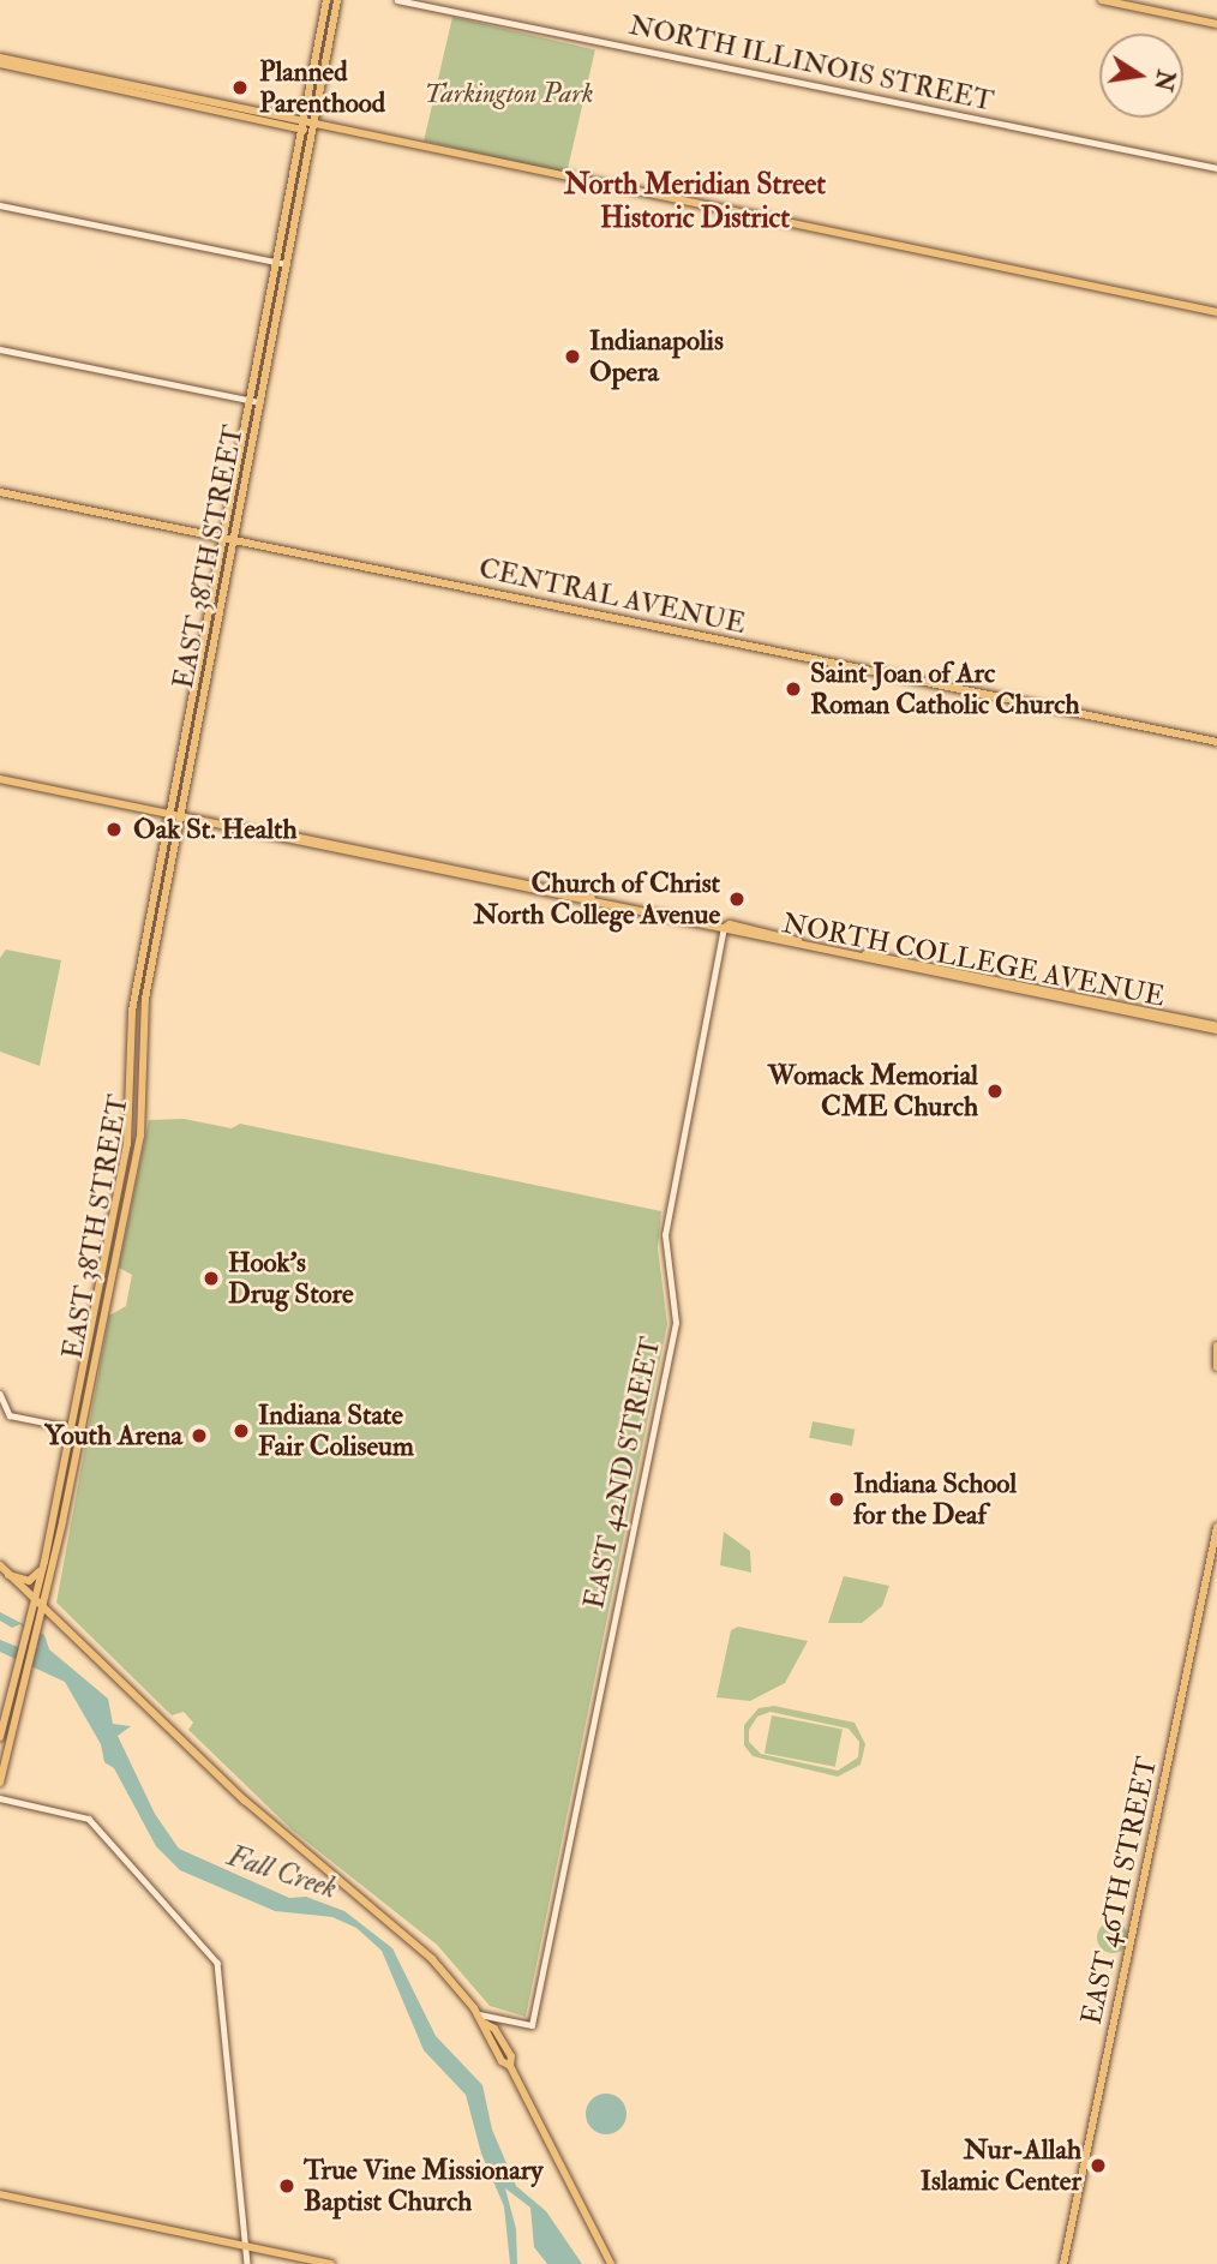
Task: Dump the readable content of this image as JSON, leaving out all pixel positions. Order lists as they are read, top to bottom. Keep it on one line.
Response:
{"streets":{"main road":["EAST 38TH STREET","CENTRAL AVENUE","NORTH COLLEGE AVENUE","EAST 46TH STREET"],"street":["NORTH ILLINOIS STREET","EAST 42ND STREET"]},"crossings":[["EAST 38TH STREET","CENTRAL AVENUE"],["EAST 38TH STREET","NORTH COLLEGE AVENUE"],["NORTH COLLEGE AVENUE","EAST 42ND STREET"]],"districts":["North Meridian Street Historic District"],"water":["Fall Creek"],"parks":["Tarkington Park"],"places":["Planned Parenthood","Indianapolis Opera","Saint Joan of Arc Roman Catholic Church","Oak St. Health","Church of Christ North College Avenue","Womack Memorial CME Church","Hook's Drug Store","Indiana State Fair Coliseum","Youth Arena","Indiana School for the Deaf","Nur-Allah Islamic Center","True Vine Missionary Baptist Church"],"north":"right"}
